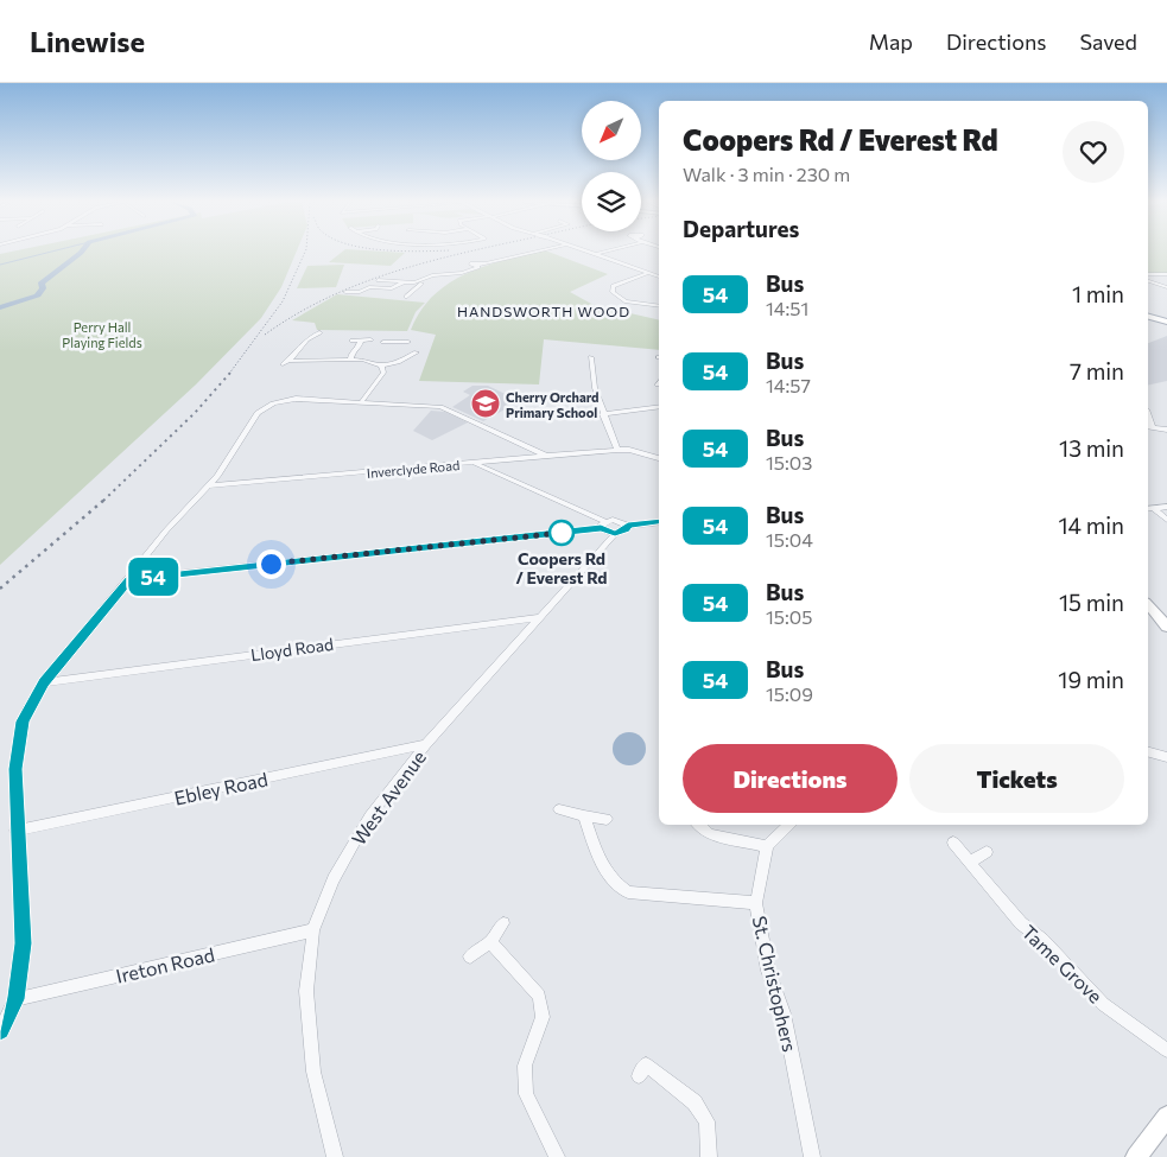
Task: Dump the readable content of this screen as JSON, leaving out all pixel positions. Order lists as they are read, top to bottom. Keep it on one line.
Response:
{"streets":{"street":["Inverclyde Road","Lloyd Road","Ebley Road","West Avenue","Tame Grove","Ireton Road","St. Christophers"]},"crossings":[["Lloyd Road","West Avenue"],["Ebley Road","West Avenue"],["West Avenue","Ireton Road"]],"districts":["HANDSWORTH WOOD"],"parks":["Perry Hall Playing Fields"],"places":{"school or university":["Cherry Orchard Primary School"],"other":["Coopers Rd / Everest Rd"]},"lines":["bus line 54"],"north":"bottom left","page":{"header":"Linewise","nav":["Map","Directions","Saved"],"on_map":"54","heading":[["Coopers Rd / Everest Rd","Walk · 3 min · 230 m"],"Departures"],"list":[{"mark":"54","name":"Bus","note":"14:51","value":"1 min"},{"mark":"54","name":"Bus","note":"14:57","value":"7 min"},{"mark":"54","name":"Bus","note":"15:03","value":"13 min"},{"mark":"54","name":"Bus","note":"15:04","value":"14 min"},{"mark":"54","name":"Bus","note":"15:05","value":"15 min"},{"mark":"54","name":"Bus","note":"15:09","value":"19 min"}],"buttons":["Directions","Tickets"]}}
